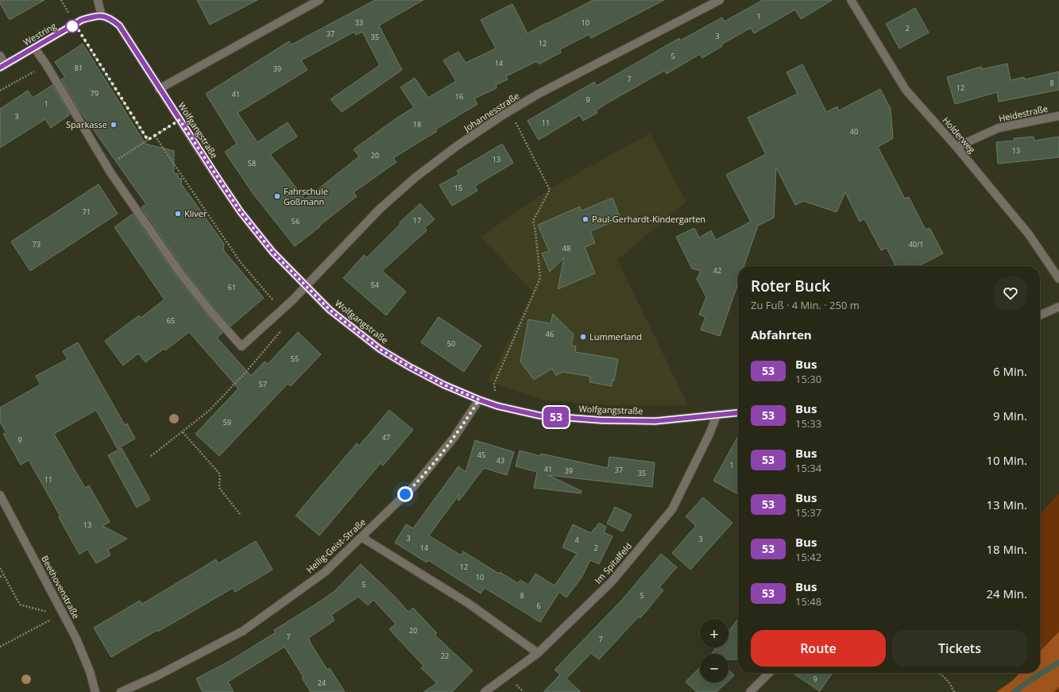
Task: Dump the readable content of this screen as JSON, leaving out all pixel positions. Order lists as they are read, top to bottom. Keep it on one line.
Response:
{"streets":{"street":["Westring","Johannesstraße","Heidestraße","Wolfgangstraße","Holderweg","Heilig-Geist-Straße","Im Spitalfeld","Beethovenstraße"]},"crossings":[["Westring","Wolfgangstraße"],["Johannesstraße","Wolfgangstraße"],["Heidestraße","Holderweg"],["Wolfgangstraße","Heilig-Geist-Straße"],["Wolfgangstraße","Im Spitalfeld"]],"places":["Sparkasse","Fahrschule Goßmann","Kliver","Paul-Gerhardt-Kindergarten","Lummerland"],"lines":["bus line 53"],"house_numbers":["1","33","10","2","37","3","35","12","5","14","81","39","7","8","12","79","41","16","9","1","3","11","18","40","13","20","13","58","15","71","17","56","73","40/1","48","42","54","61","65","46","50","55","57","59","47","9","45","43","1","41","37","39","35","11","13","3","3","4","14","2","12","10","5","8","5","6","20","7","7","22","9","24"],"page":{"on_map":"53","heading":[["Roter Buck","Zu Fuß · 4 Min. · 250 m"],"Abfahrten"],"list":[{"mark":"53","name":"Bus","note":"15:30","value":"6 Min."},{"mark":"53","name":"Bus","note":"15:33","value":"9 Min."},{"mark":"53","name":"Bus","note":"15:34","value":"10 Min."},{"mark":"53","name":"Bus","note":"15:37","value":"13 Min."},{"mark":"53","name":"Bus","note":"15:42","value":"18 Min."},{"mark":"53","name":"Bus","note":"15:48","value":"24 Min."}],"map_buttons":["+","−"],"buttons":["Route","Tickets"]}}
